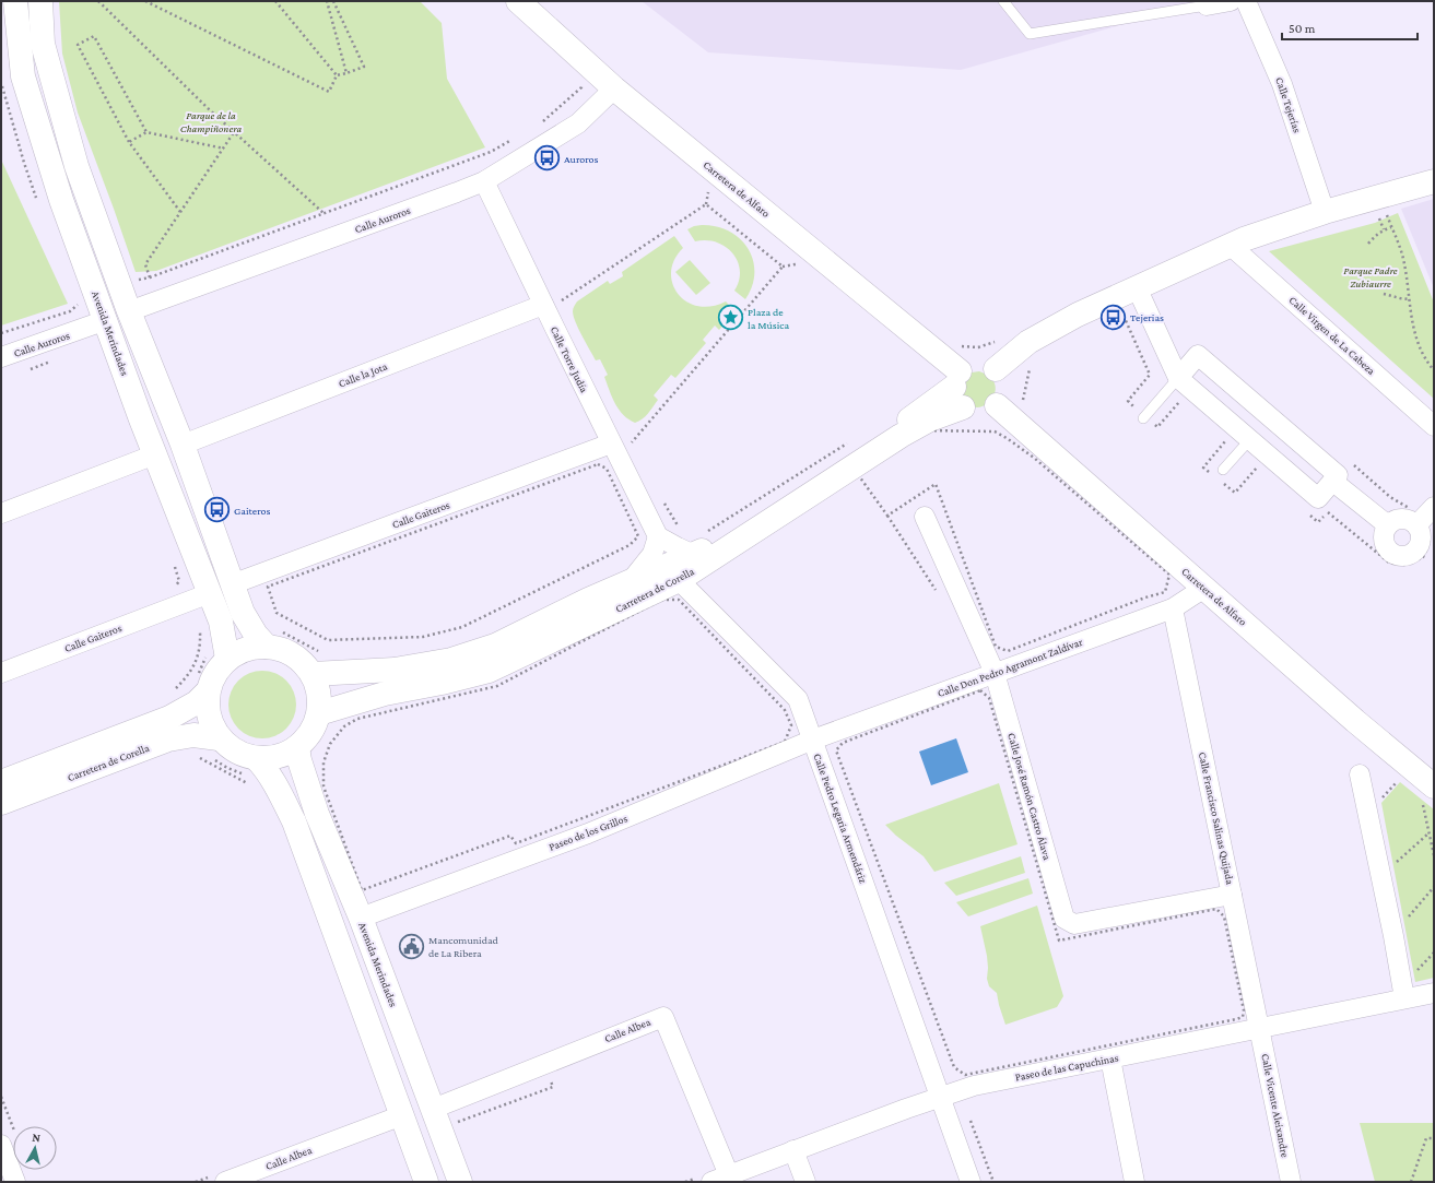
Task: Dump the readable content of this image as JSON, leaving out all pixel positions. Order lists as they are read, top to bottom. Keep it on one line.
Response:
{"streets":{"street":["Calle Tejerías","Carretera de Alfaro","Calle Auroros","Avenida Merindades","Calle Virgen de La Cabeza","Calle Torre Judía","Calle la Jota","Calle Gaiteros","Carretera de Corella","Calle Don Pedro Agramont Zaldívar","Calle José Ramón Castro Álava","Calle Pedro Legaria Armendáriz","Calle Francisco Salinas Quijada","Paseo de los Grillos","Calle Albea","Paseo de las Capuchinas","Calle Vicente Aleixandre"]},"crossings":[["Carretera de Alfaro","Calle Auroros"],["Carretera de Alfaro","Carretera de Corella"],["Carretera de Alfaro","Calle Don Pedro Agramont Zaldívar"],["Calle Auroros","Avenida Merindades"],["Calle Auroros","Calle Torre Judía"],["Avenida Merindades","Calle la Jota"],["Avenida Merindades","Calle Gaiteros"],["Avenida Merindades","Carretera de Corella"],["Avenida Merindades","Paseo de los Grillos"],["Avenida Merindades","Calle Albea"],["Calle Torre Judía","Calle la Jota"],["Calle Torre Judía","Calle Gaiteros"],["Carretera de Corella","Calle Pedro Legaria Armendáriz"],["Calle Don Pedro Agramont Zaldívar","Calle José Ramón Castro Álava"],["Calle Don Pedro Agramont Zaldívar","Calle Pedro Legaria Armendáriz"],["Calle Don Pedro Agramont Zaldívar","Calle Francisco Salinas Quijada"],["Calle Don Pedro Agramont Zaldívar","Paseo de los Grillos"],["Calle José Ramón Castro Álava","Calle Francisco Salinas Quijada"],["Calle Pedro Legaria Armendáriz","Paseo de los Grillos"],["Calle Pedro Legaria Armendáriz","Paseo de las Capuchinas"],["Calle Francisco Salinas Quijada","Paseo de las Capuchinas"],["Calle Francisco Salinas Quijada","Calle Vicente Aleixandre"],["Calle Albea","Paseo de las Capuchinas"],["Paseo de las Capuchinas","Calle Vicente Aleixandre"]],"parks":["Parque de la Champiñonera","Parque Padre Zubiaurre"],"places":{"bus stop":["Auroros","Tejerias","Gaiteros"],"place":["Plaza de la Música"],"public building":["Mancomunidad de La Ribera"]},"scale_bar":"50 m","north":"top"}
